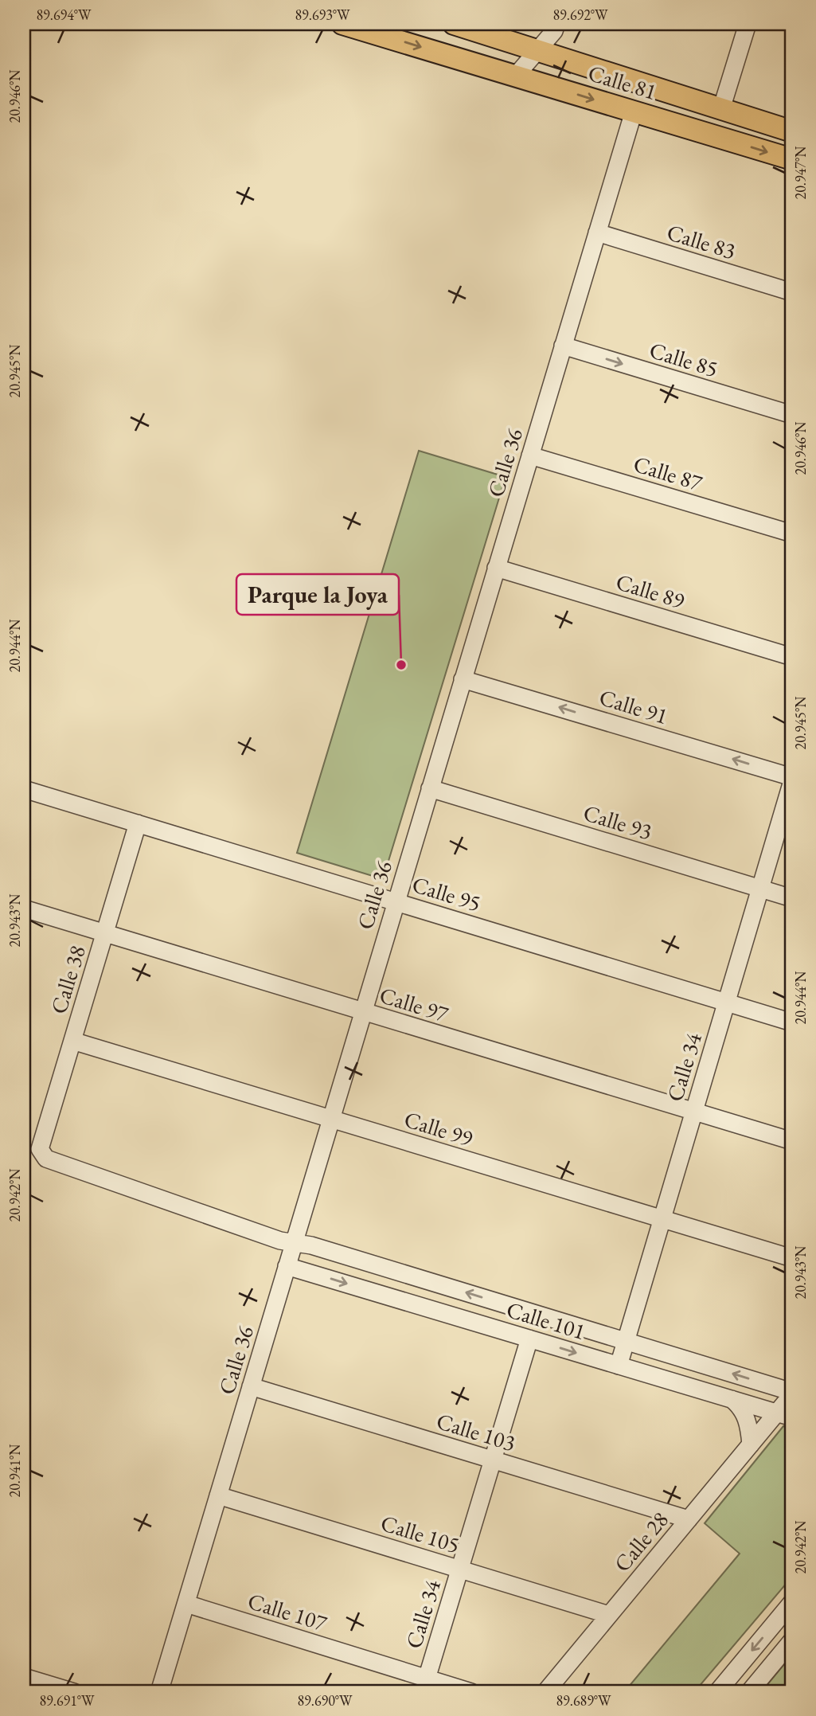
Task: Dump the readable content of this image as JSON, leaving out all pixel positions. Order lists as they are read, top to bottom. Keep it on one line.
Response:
{"streets":{"main road":["Calle 81"],"street":["Calle 83","Calle 85","Calle 36","Calle 87","Calle 89","Calle 91","Calle 93","Calle 95","Calle 38","Calle 97","Calle 34","Calle 99","Calle 101","Calle 103","Calle 105","Calle 28","Calle 107"]},"crossings":[["Calle 81","Calle 36"],["Calle 83","Calle 36"],["Calle 85","Calle 36"],["Calle 36","Calle 87"],["Calle 36","Calle 89"],["Calle 36","Calle 91"],["Calle 36","Calle 93"],["Calle 36","Calle 95"],["Calle 36","Calle 97"],["Calle 36","Calle 99"],["Calle 36","Calle 101"],["Calle 36","Calle 103"],["Calle 36","Calle 105"],["Calle 36","Calle 107"],["Calle 91","Calle 34"],["Calle 93","Calle 34"],["Calle 95","Calle 38"],["Calle 95","Calle 34"],["Calle 38","Calle 97"],["Calle 38","Calle 99"],["Calle 38","Calle 101"],["Calle 97","Calle 34"],["Calle 34","Calle 99"],["Calle 34","Calle 101"],["Calle 34","Calle 103"],["Calle 34","Calle 105"],["Calle 34","Calle 107"],["Calle 101","Calle 28"],["Calle 103","Calle 28"],["Calle 105","Calle 28"]],"one_way":["Calle 85","Calle 91"],"places":["Parque la Joya"],"coordinates":["89.694°W","89.693°W","89.692°W","20.946°N","20.947°N","20.945°N","20.944°N","20.943°N","20.942°N","20.941°N","89.691°W","89.690°W","89.689°W"]}
